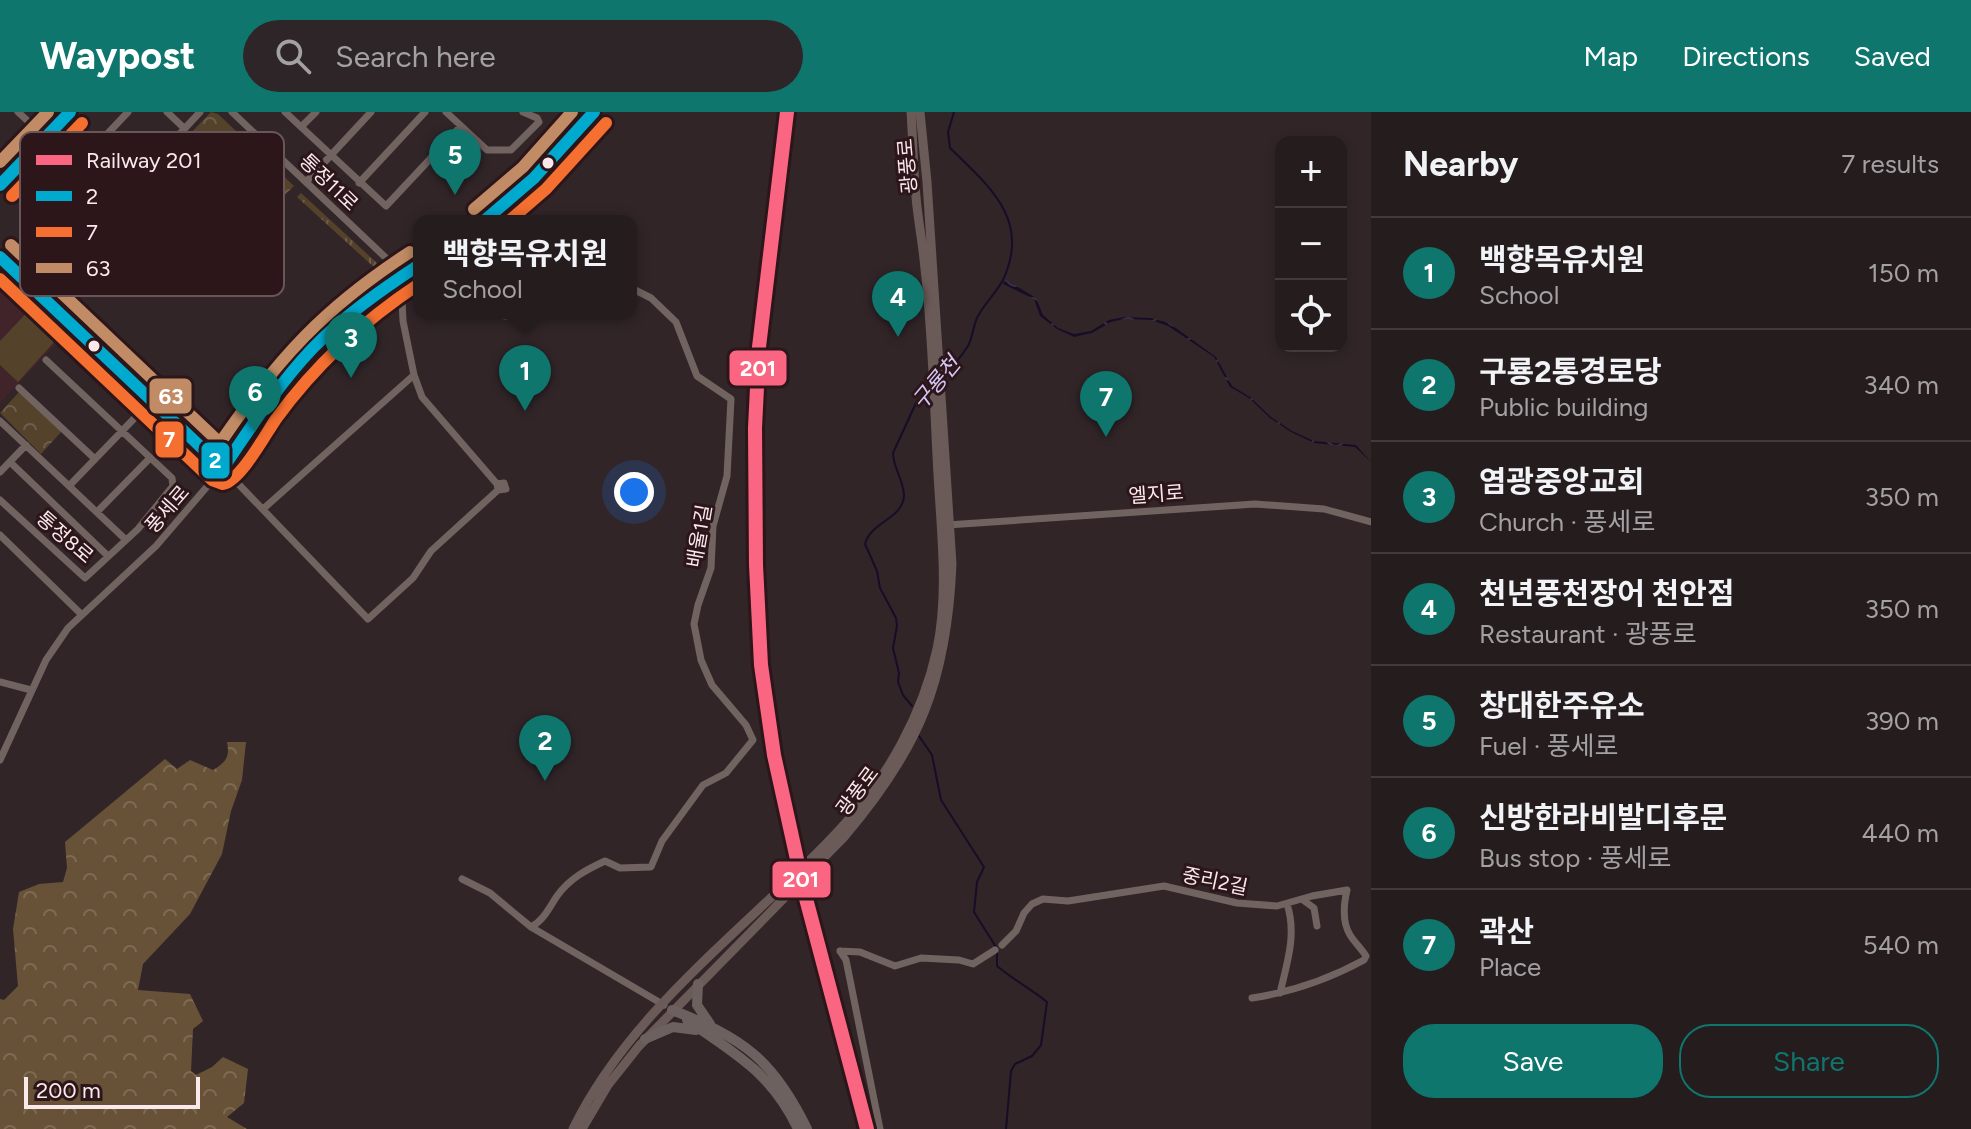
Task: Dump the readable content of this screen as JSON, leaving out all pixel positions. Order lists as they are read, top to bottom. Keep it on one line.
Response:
{"streets":{"main road":["광풍로"],"street":["통정11로","엘지로","풍세로","배울1길","통정8로","중리2길"]},"crossings":[["광풍로","엘지로"],["통정11로","풍세로"]],"water":["구룡천"],"lines":["rail line 201","transit line 2","transit line 63","transit line 7"],"legend":["Railway 201","2","7","63"],"scale_bar":"200 m","page":{"header":"Waypost","search":"Search here","nav":["Map","Directions","Saved"],"heading":["Nearby","7 results"],"pins":["5","4","3","1","6","7","2"],"map_buttons":["+","−"],"popup":["백향목유치원","School"],"list":[{"mark":"1","name":"백향목유치원","note":"School","value":"150 m"},{"mark":"2","name":"구룡2통경로당","note":"Public building","value":"340 m"},{"mark":"3","name":"염광중앙교회","note":"Church · 풍세로","value":"350 m"},{"mark":"4","name":"천년풍천장어 천안점","note":"Restaurant · 광풍로","value":"350 m"},{"mark":"5","name":"창대한주유소","note":"Fuel · 풍세로","value":"390 m"},{"mark":"6","name":"신방한라비발디후문","note":"Bus stop · 풍세로","value":"440 m"},{"mark":"7","name":"곽산","note":"Place","value":"540 m"}],"buttons":["Save","Share"],"scale":"200 m"}}
